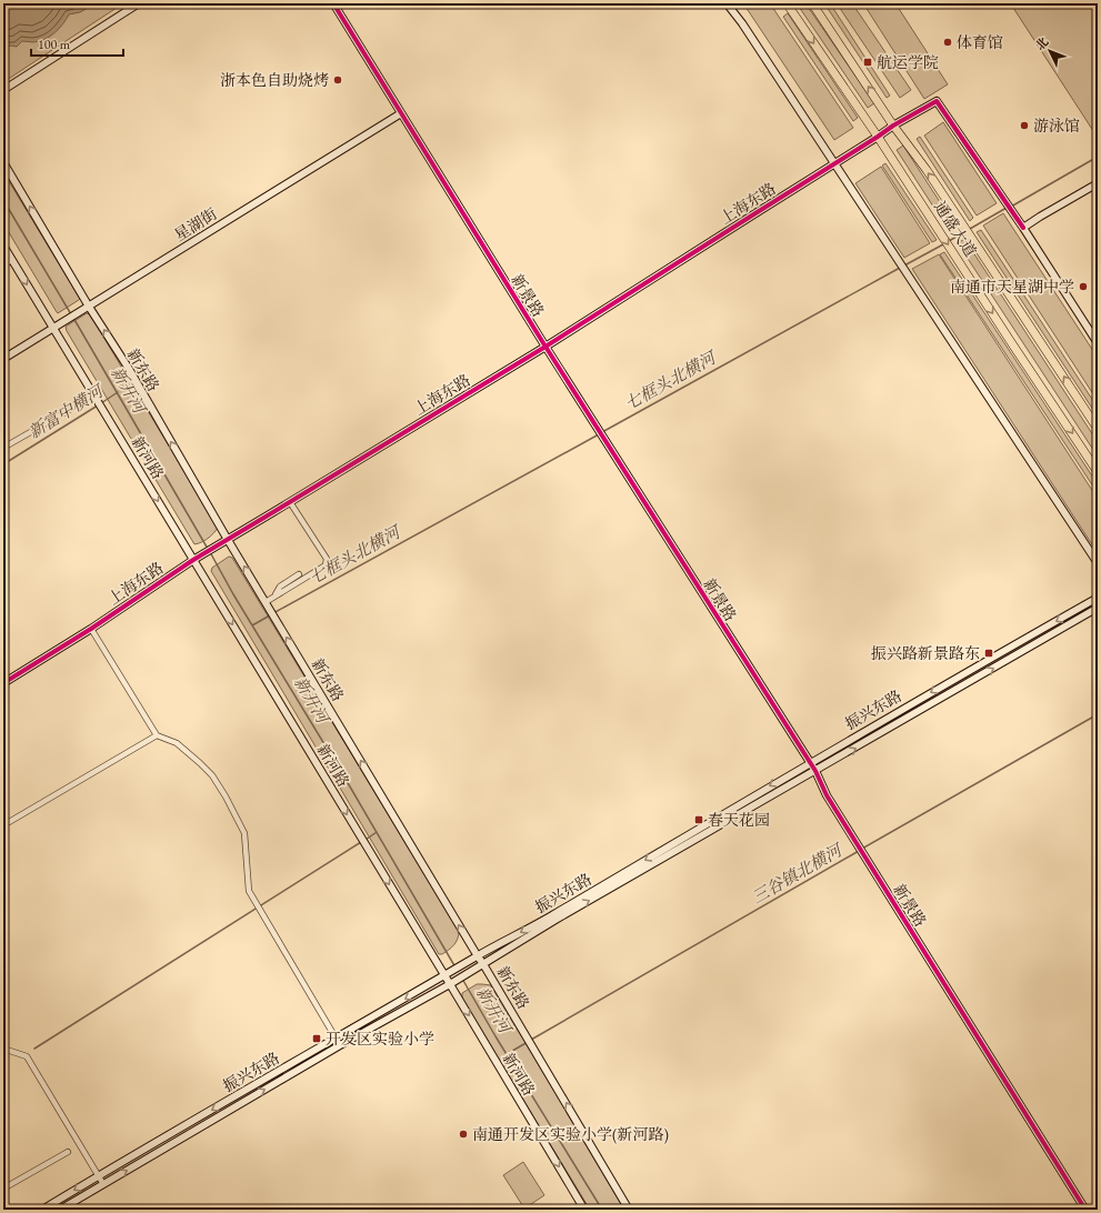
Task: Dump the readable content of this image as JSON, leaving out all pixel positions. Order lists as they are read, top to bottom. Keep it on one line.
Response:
{"streets":{"main road":["通盛大道"],"street":["上海东路","星湖街","新景路","新东路","新河路","振兴东路"]},"crossings":[["上海东路","通盛大道"],["上海东路","新景路"],["上海东路","新东路"],["上海东路","新河路"],["星湖街","新景路"],["星湖街","新东路"],["星湖街","新河路"],["新景路","振兴东路"],["新东路","振兴东路"],["新河路","振兴东路"]],"one_way":["新东路","新河路"],"water":["七框头北横河","新开河","新富中横河","三谷镇北横河"],"places":{"other":["体育馆","浙本色自助烧烤","游泳馆","南通市天星湖中学","南通开发区实验小学(新河路)"],"transit":["航运学院","振兴路新景路东","春天花园","开发区实验小学"]},"scale_bar":"100 m","north":"top left"}
